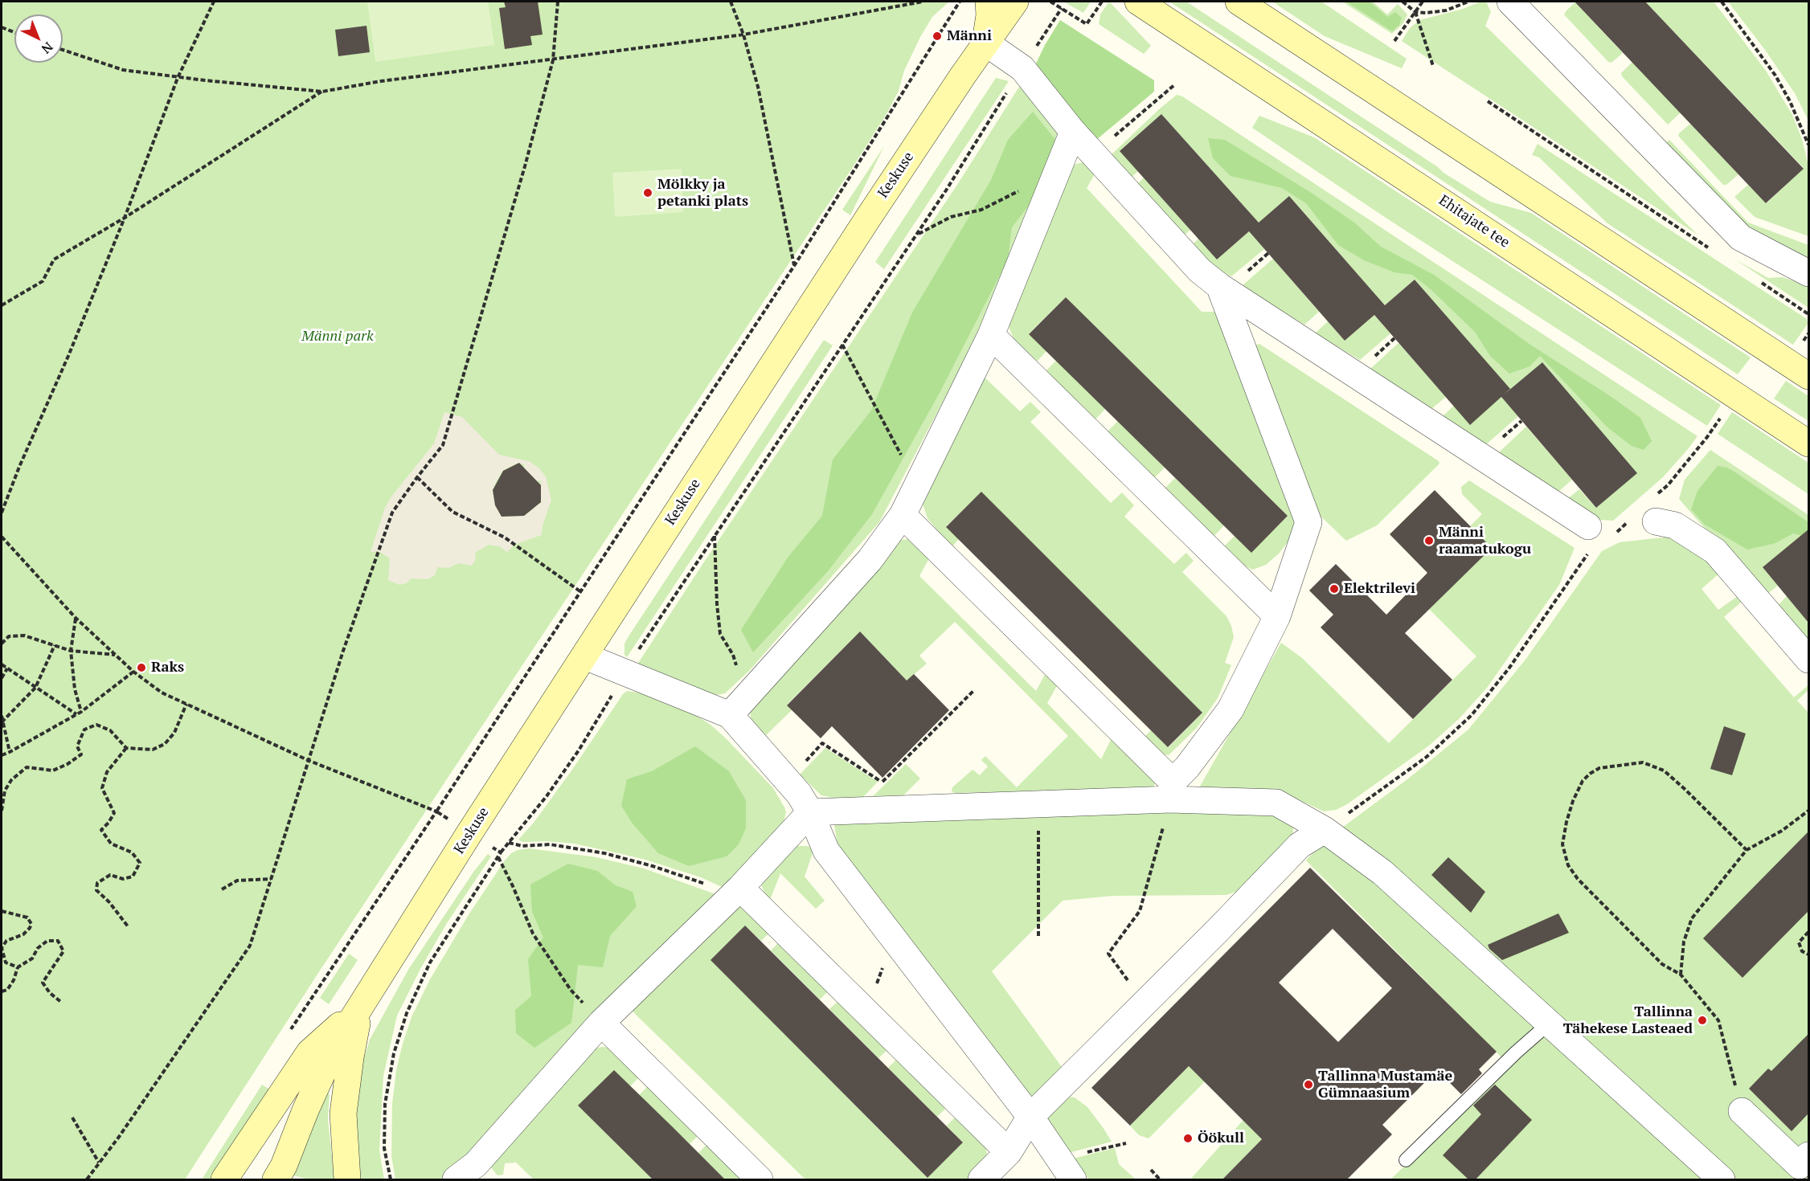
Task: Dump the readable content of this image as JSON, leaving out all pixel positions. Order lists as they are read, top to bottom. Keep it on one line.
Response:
{"streets":{"main road":["Keskuse","Ehitajate tee"]},"parks":["Männi park"],"places":["Männi","Mölkky ja petanki plats","Männi raamatukogu","Elektrilevi","Raks","Tallinna Tähekese Lasteaed","Tallinna Mustamäe Gümnaasium","Öökull"],"north":"bottom right"}
